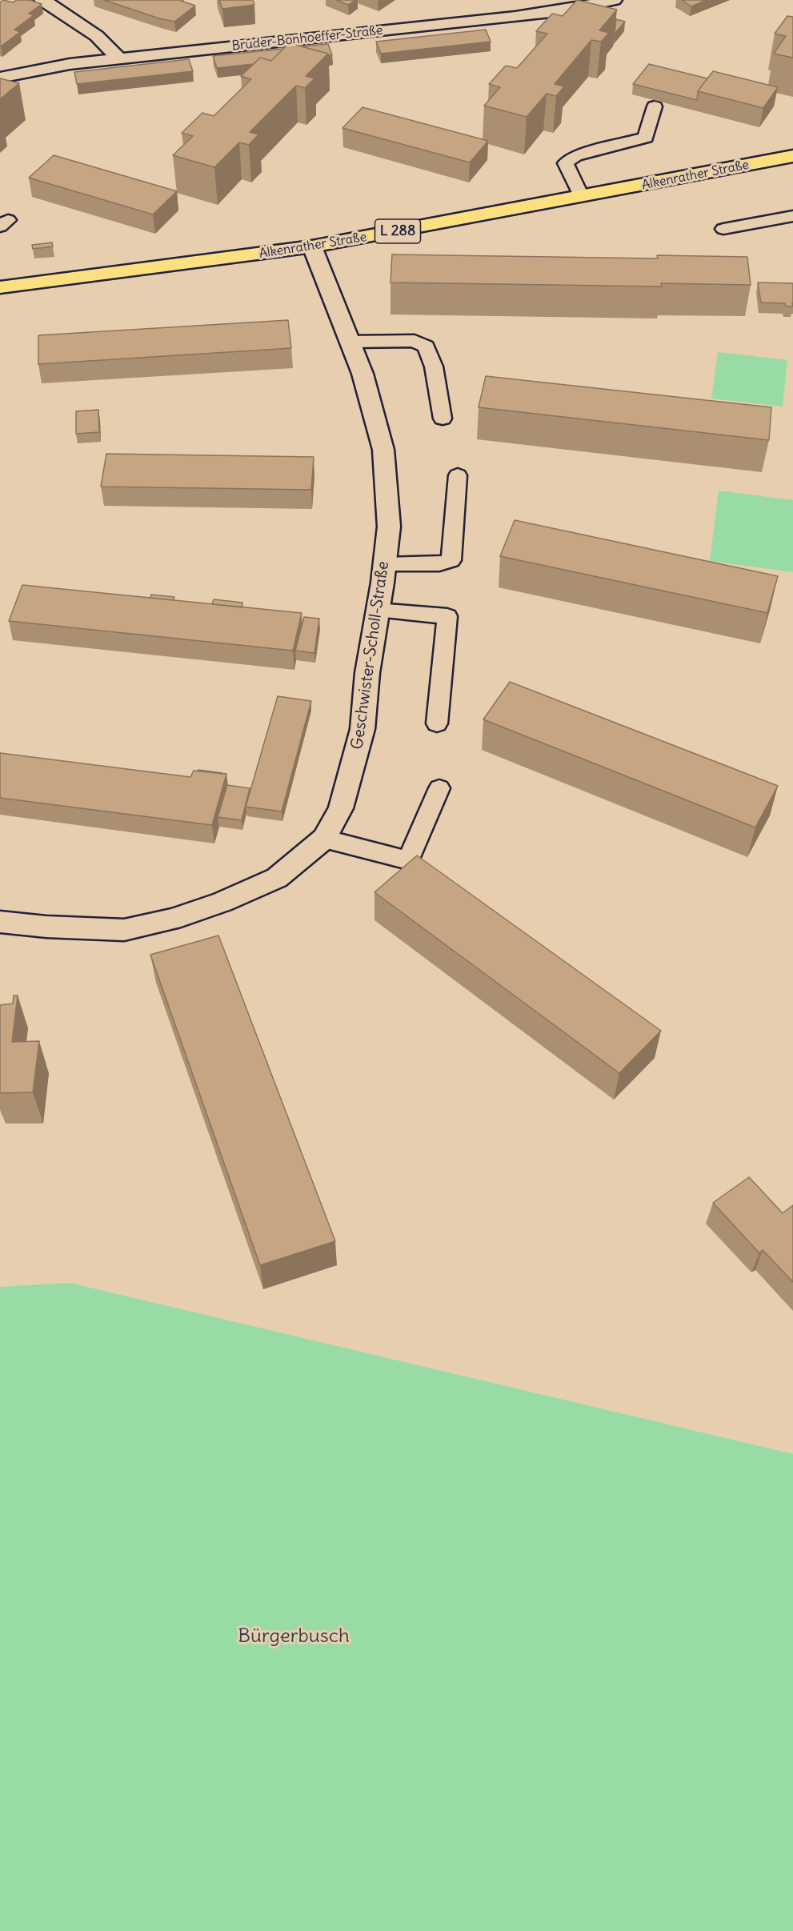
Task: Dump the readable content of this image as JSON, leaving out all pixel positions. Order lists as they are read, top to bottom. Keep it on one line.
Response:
{"streets":{"main road":["Alkenrather Straße","L 288"],"street":["Brüder-Bonhoeffer-Straße","Geschwister-Scholl-Straße"]},"crossings":[["Alkenrather Straße","Geschwister-Scholl-Straße"]],"parks":["Bürgerbusch"]}
